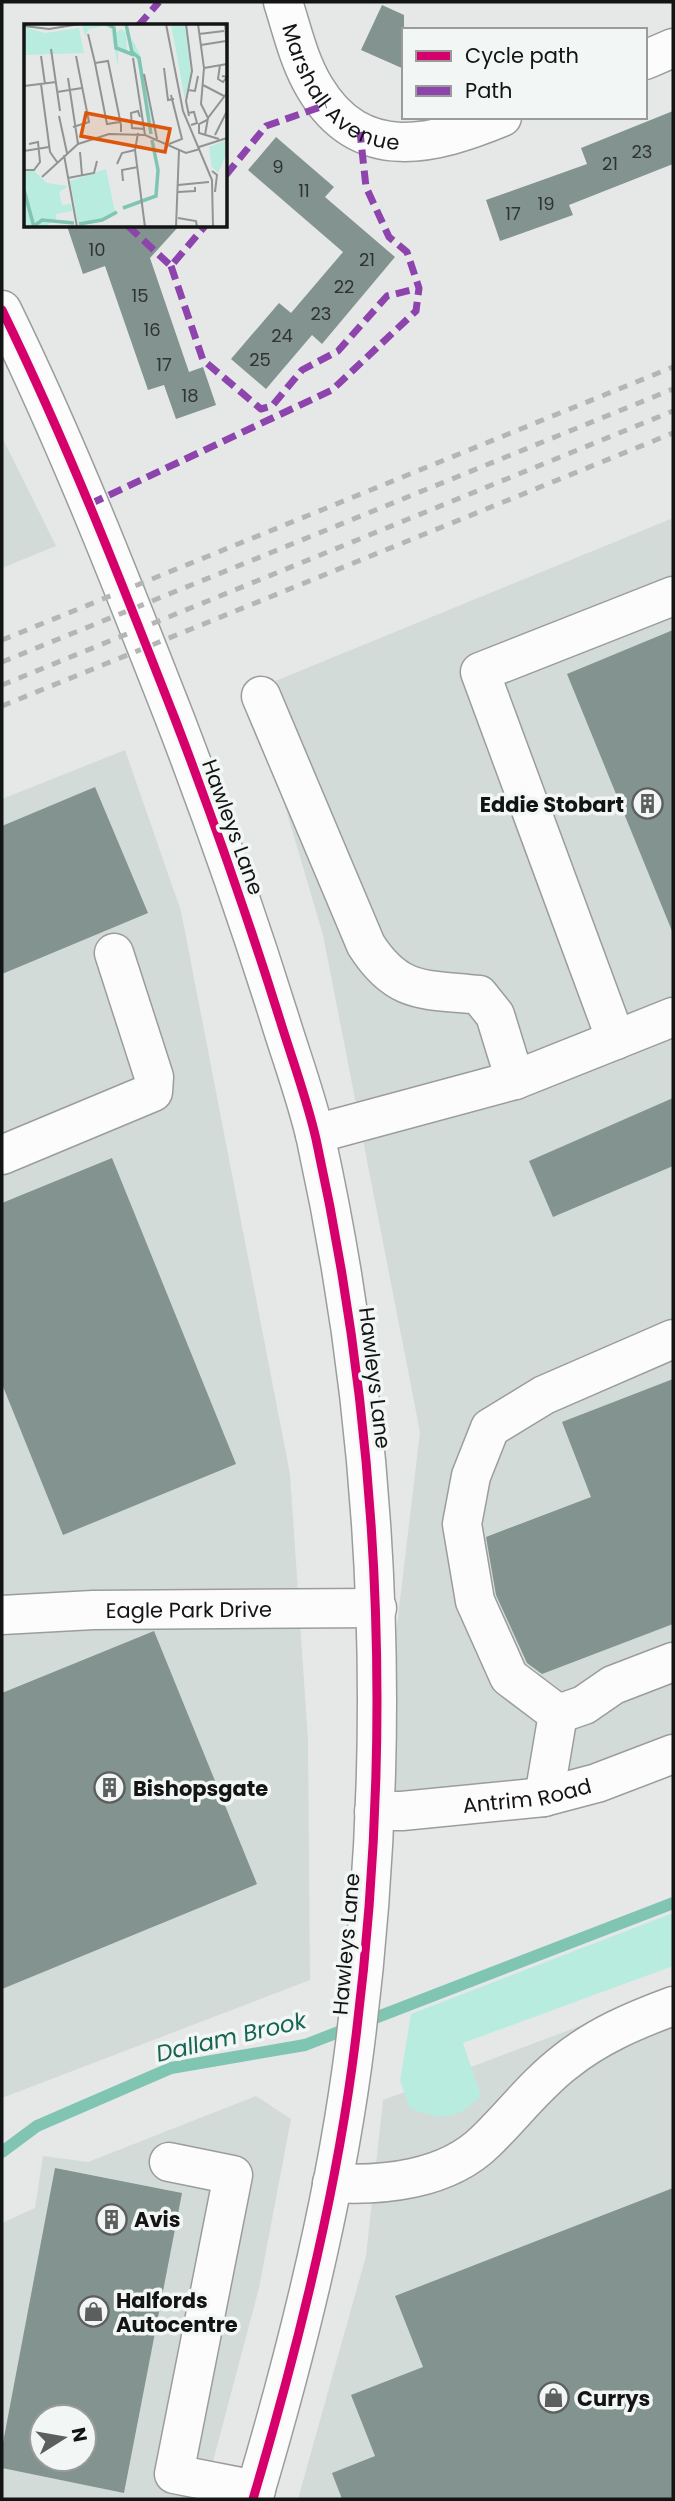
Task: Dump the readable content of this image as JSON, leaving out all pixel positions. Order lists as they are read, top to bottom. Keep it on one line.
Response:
{"streets":{"street":["Marshall Avenue","Hawleys Lane","Eagle Park Drive","Antrim Road"]},"crossings":[["Hawleys Lane","Eagle Park Drive"],["Hawleys Lane","Antrim Road"]],"water":["Dallam Brook"],"places":{"building":["Eddie Stobart","Bishopsgate","Avis"],"shop":["Halfords Autocentre","Currys"]},"house_numbers":["23","21","9","11","19","17","10","21","22","15","23","16","24","25","17","18"],"legend":["Cycle path","Path"],"north":"right"}
